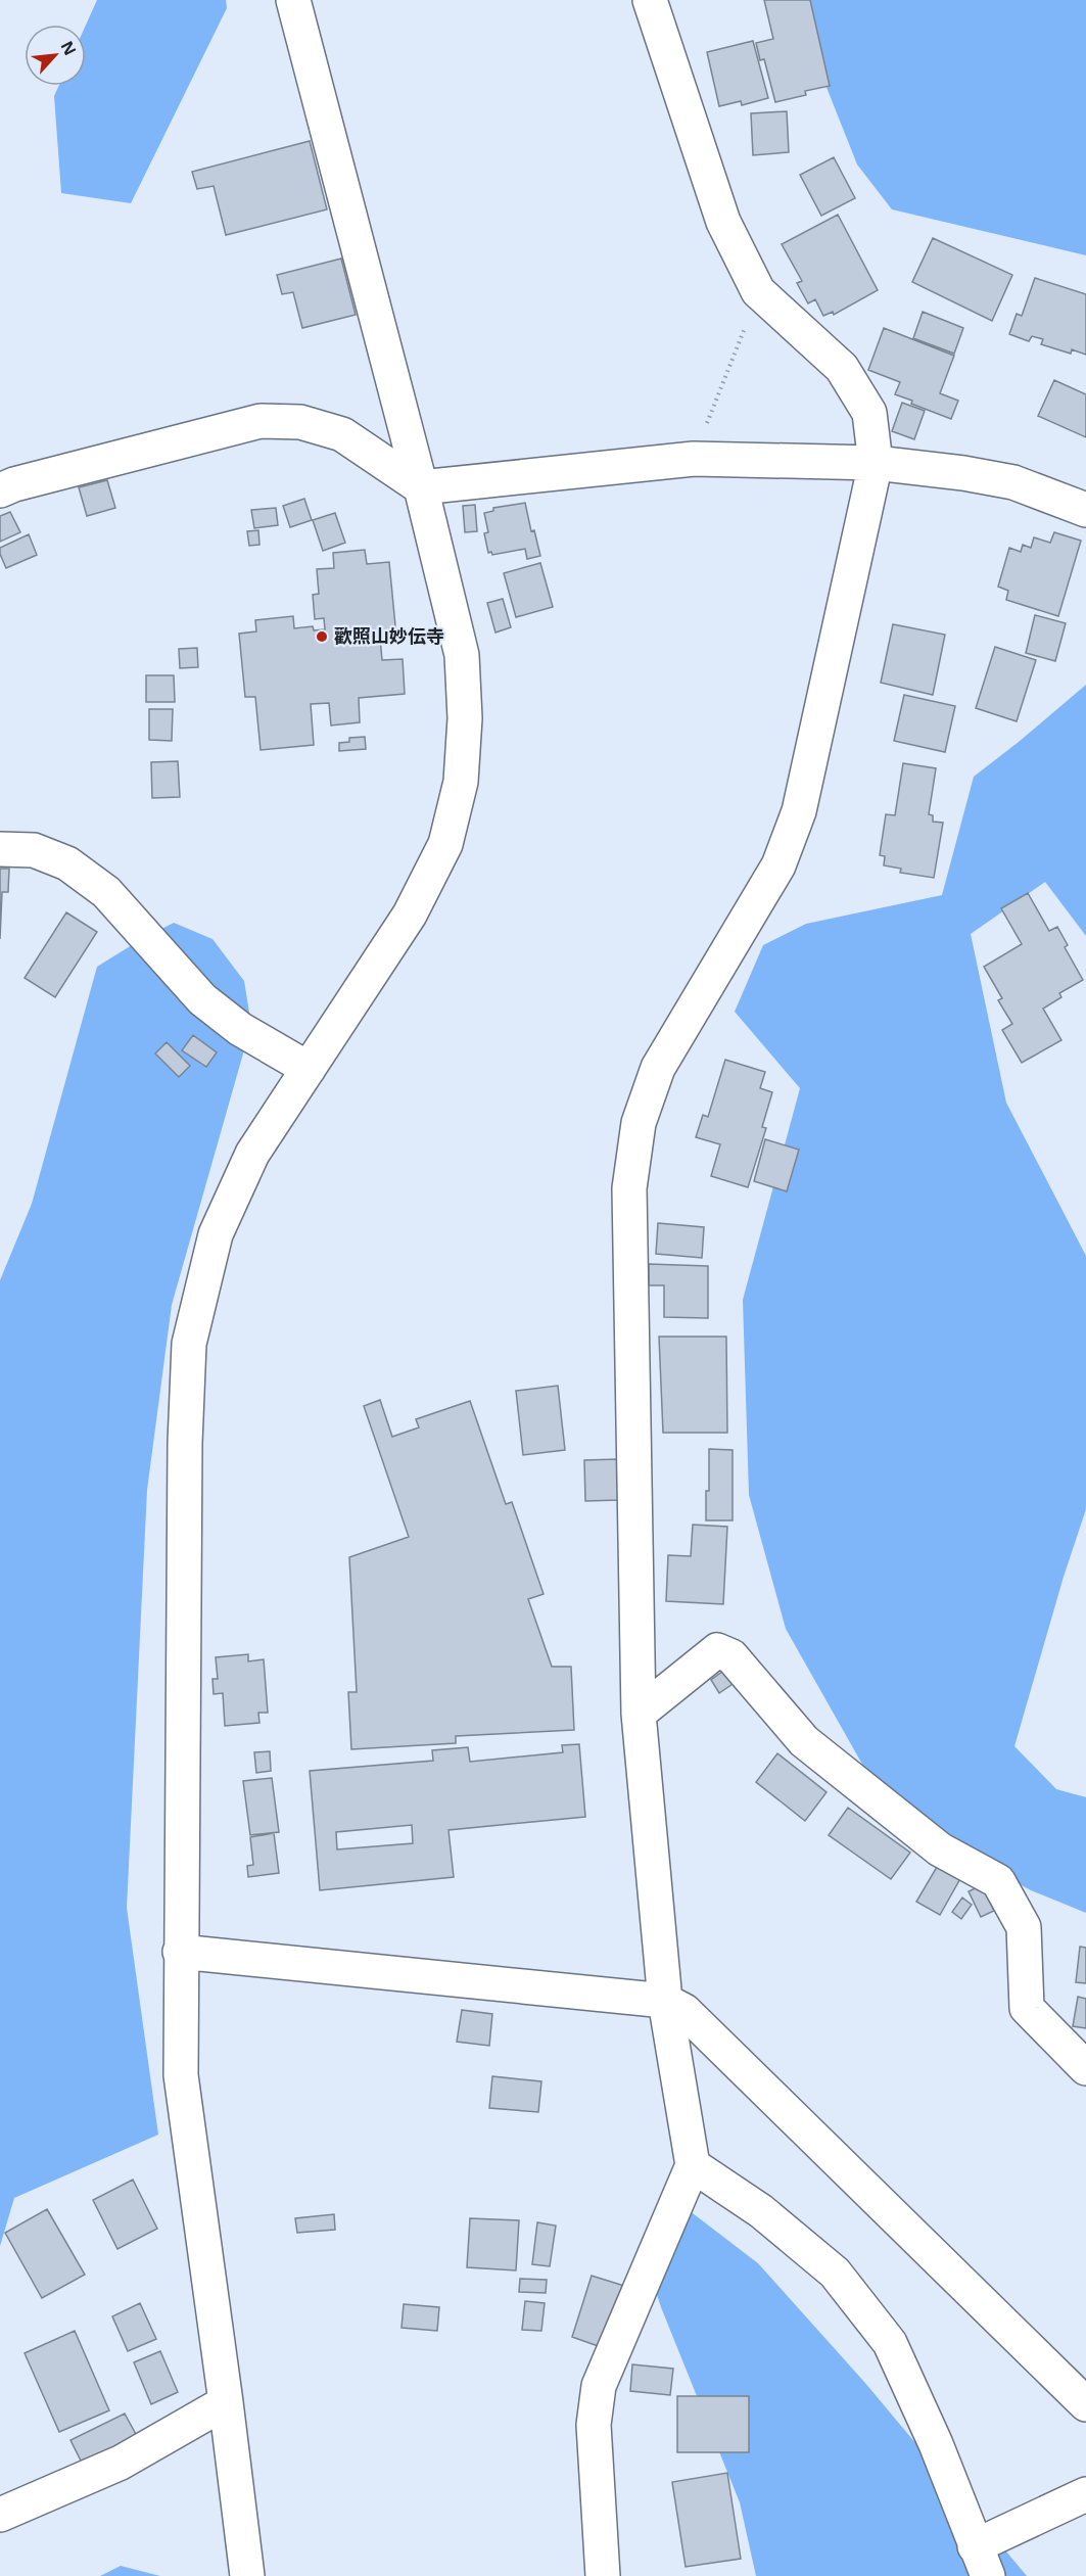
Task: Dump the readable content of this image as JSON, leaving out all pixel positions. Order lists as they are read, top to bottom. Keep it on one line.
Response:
{"places":["歡照山妙伝寺"],"north":"top right"}
